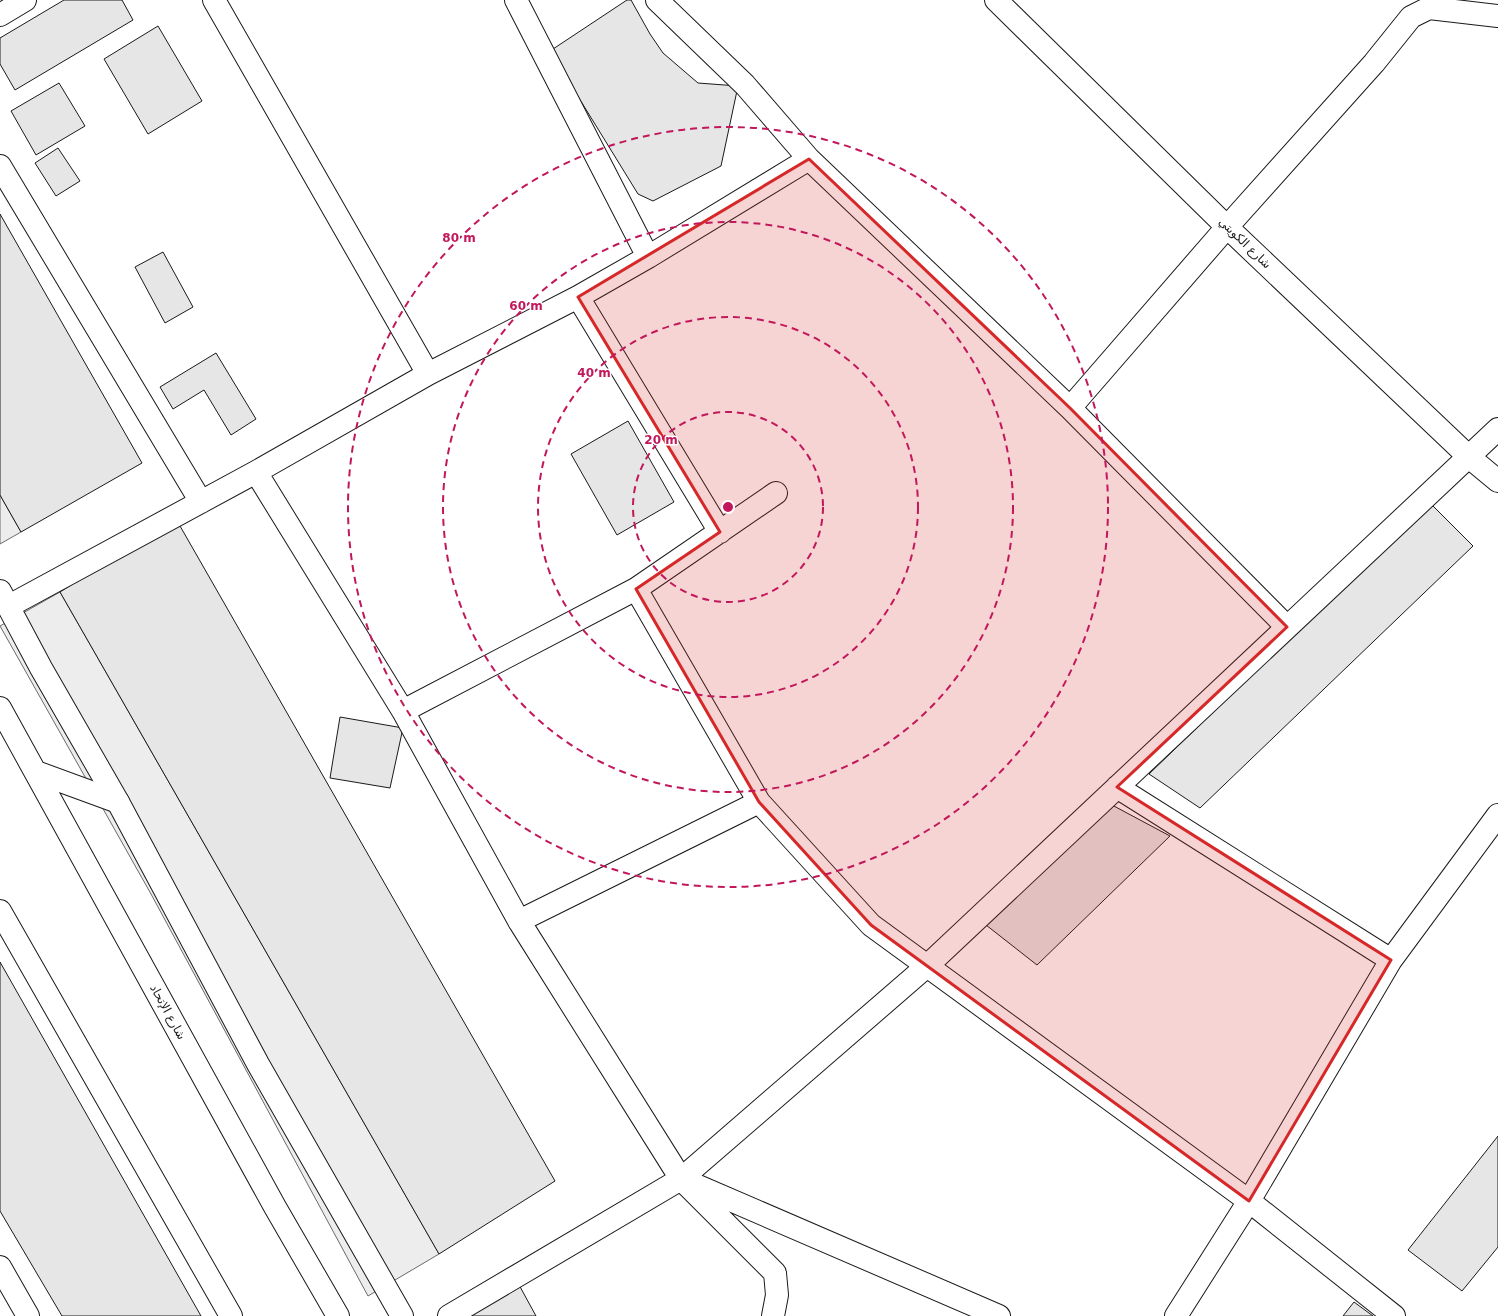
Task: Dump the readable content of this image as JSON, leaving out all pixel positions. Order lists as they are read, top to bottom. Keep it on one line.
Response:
{"streets":{"street":["شارع الكويتي","شارع الإتحاد"]},"rings":["80 m","60 m","40 m","20 m"]}
